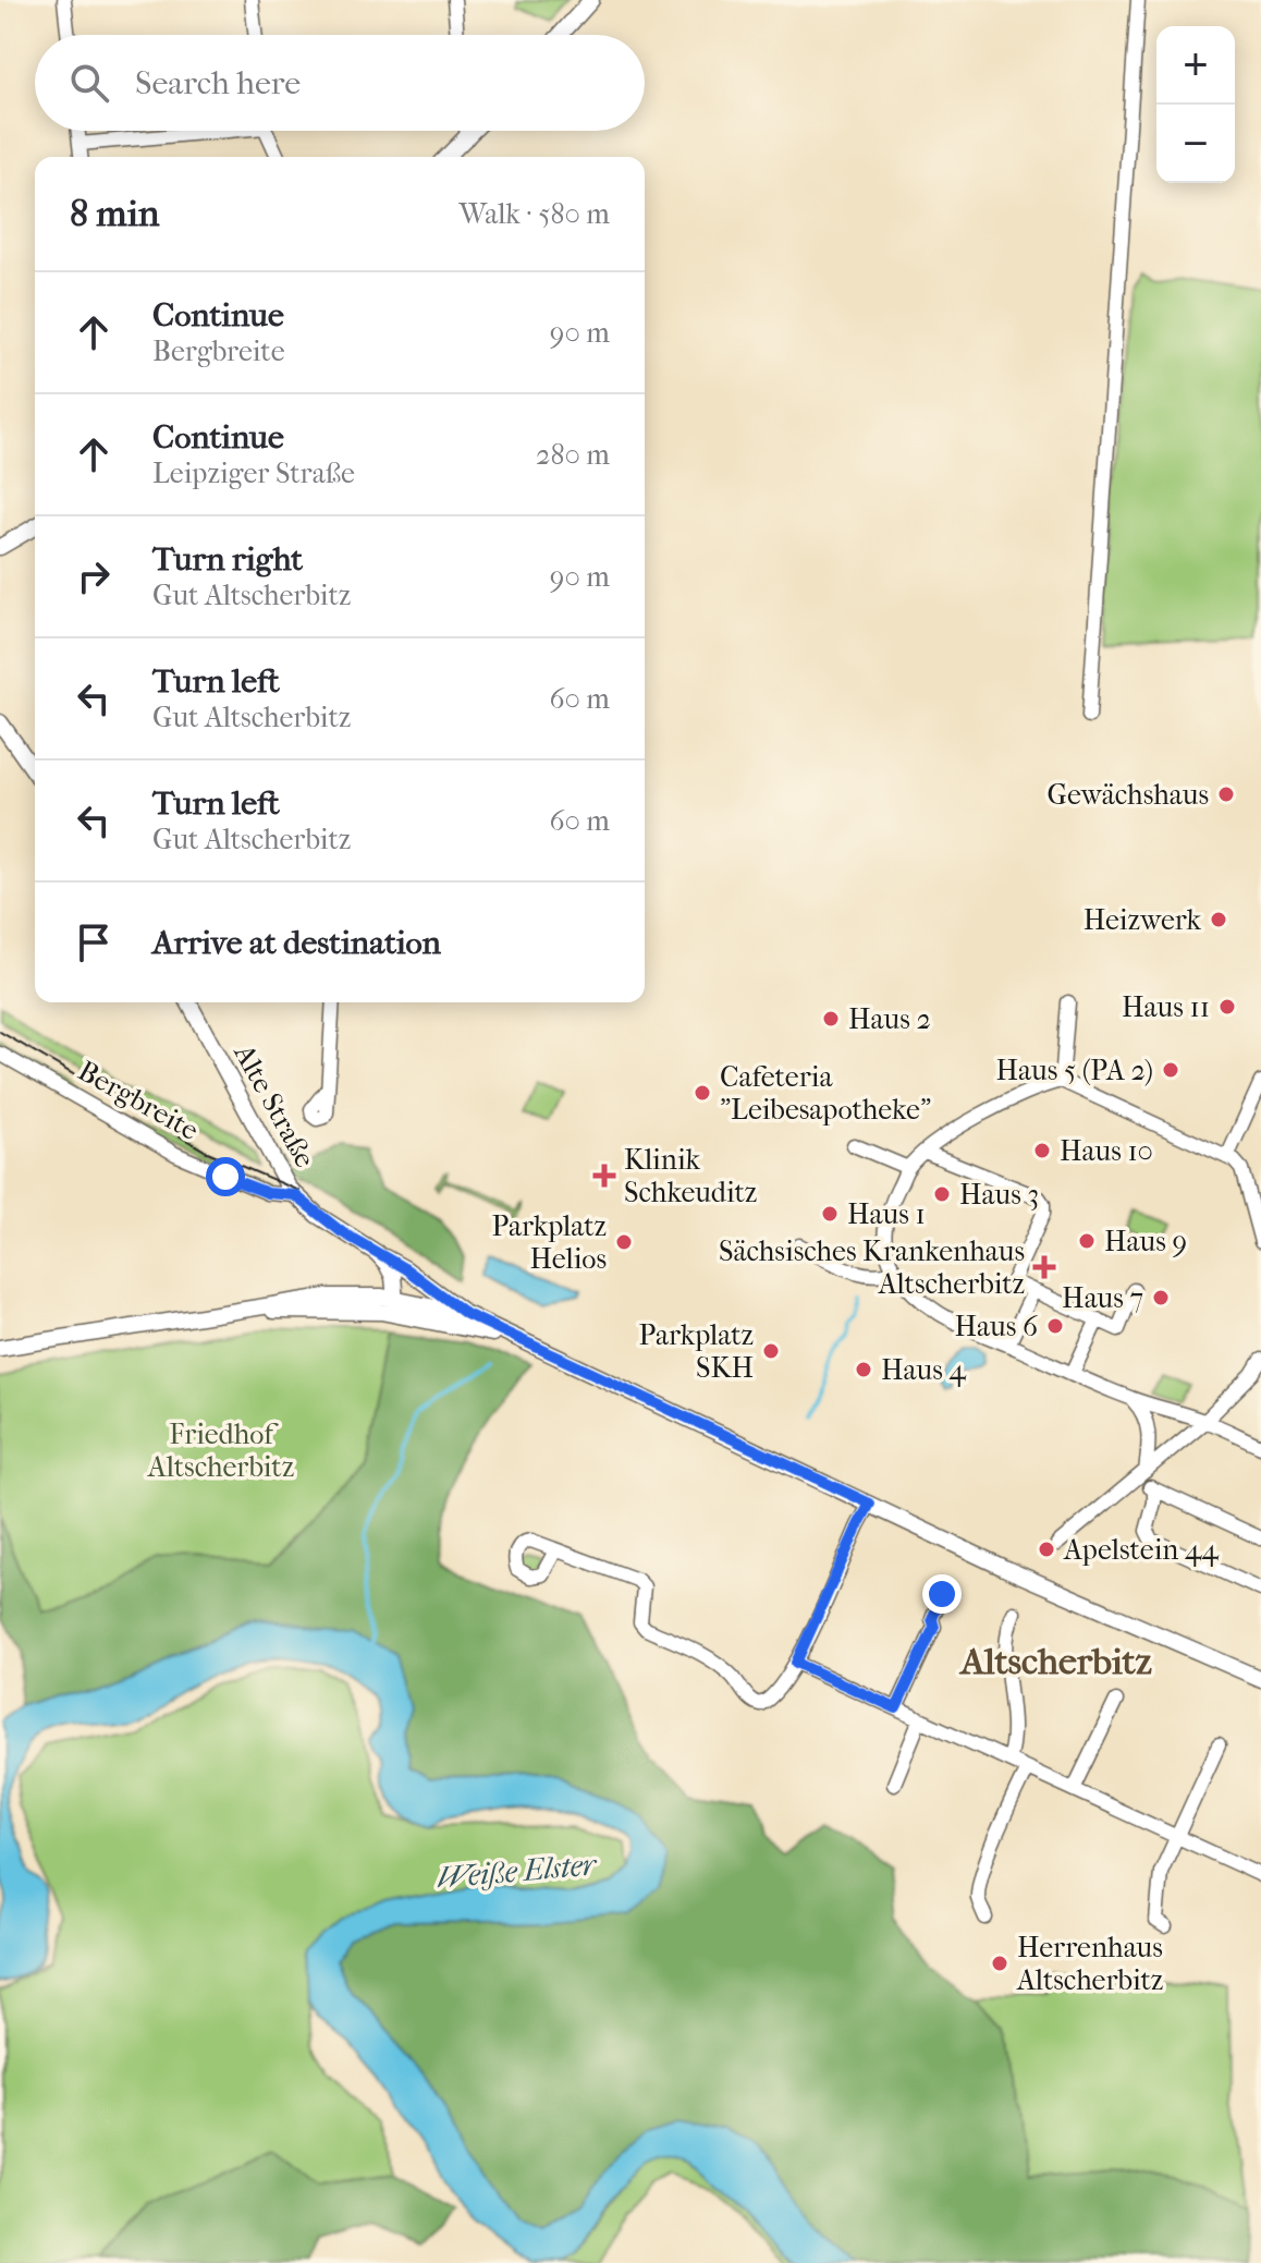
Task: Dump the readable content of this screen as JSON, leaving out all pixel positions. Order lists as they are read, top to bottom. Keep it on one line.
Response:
{"streets":{"street":["Bergbreite","Alte Straße"]},"crossings":[["Bergbreite","Alte Straße"]],"districts":["Altscherbitz"],"water":["Weiße Elster"],"parks":["Friedhof Altscherbitz"],"places":{"other":["Gewächshaus","Heizwerk","Haus 11","Haus 2","Haus 5 (PA 2)","Cafeteria \"Leibesapotheke\"","Haus 10","Haus 3","Haus 1","Haus 9","Parkplatz Helios","Haus 7","Haus 6","Parkplatz SKH","Haus 4","Apelstein 44","Herrenhaus Altscherbitz"],"health":["Klinik Schkeuditz","Sächsisches Krankenhaus Altscherbitz"]},"page":{"map_buttons":["+","−"],"search":"Search here","heading":["8 min","Walk · 580 m"],"list":[["Continue","Bergbreite","90 m"],["Continue","Leipziger Straße","280 m"],["Turn right","Gut Altscherbitz","90 m"],["Turn left","Gut Altscherbitz","60 m"],["Turn left","Gut Altscherbitz","60 m"],"Arrive at destination"]}}
